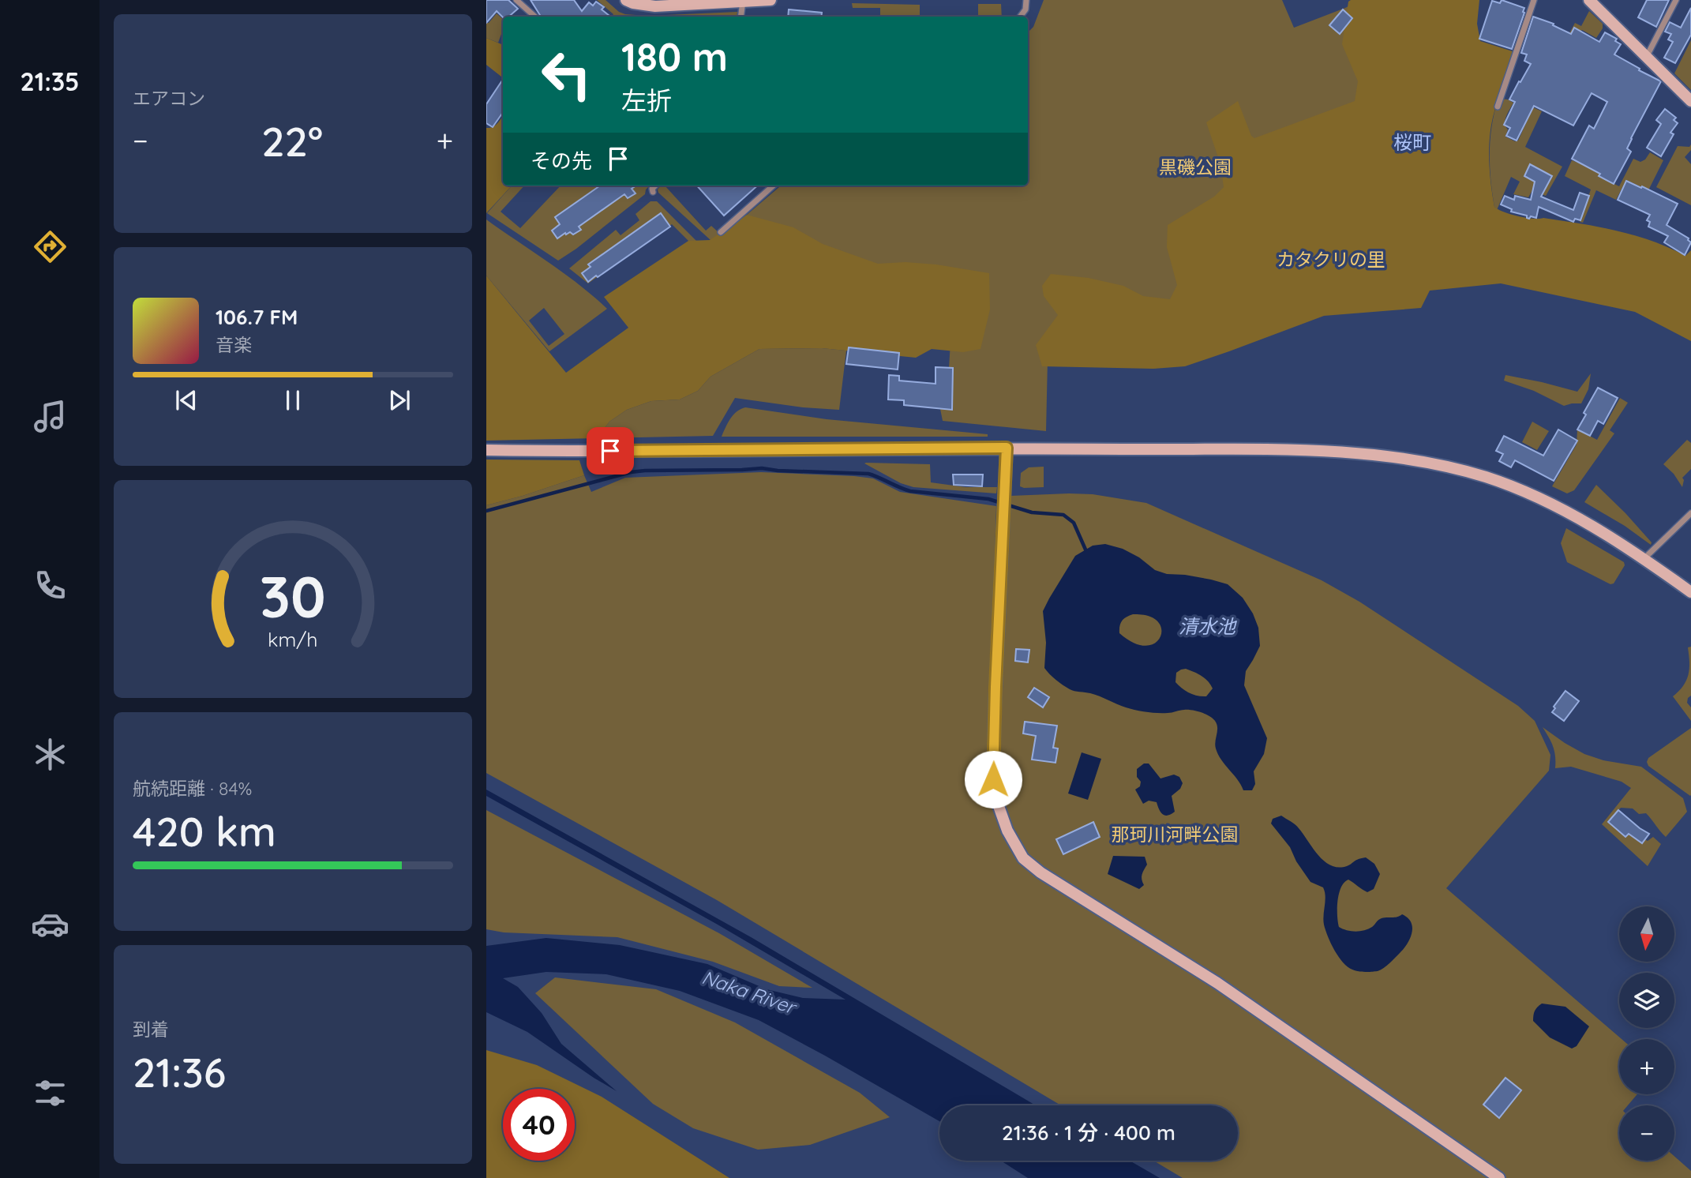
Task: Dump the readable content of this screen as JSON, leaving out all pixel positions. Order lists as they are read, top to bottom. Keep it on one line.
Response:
{"districts":["桜町"],"water":["清水池","Naka River"],"parks":["黒磯公園","カタクリの里","那珂川河畔公園"],"north":"bottom","page":{"tabs":"21:35","tile":["エアコン",["航続距離 · 84%","420 km"],["到着","21:36"]],"turn":["180 m","左折"],"heat":["−","22°","+"],"then":"その先","song":["106.7 FM","音楽"],"map_buttons":["+","−"],"limit":"40","trip":"21:36 · 1 分 · 400 m","gauge":["30","km/h"]}}
